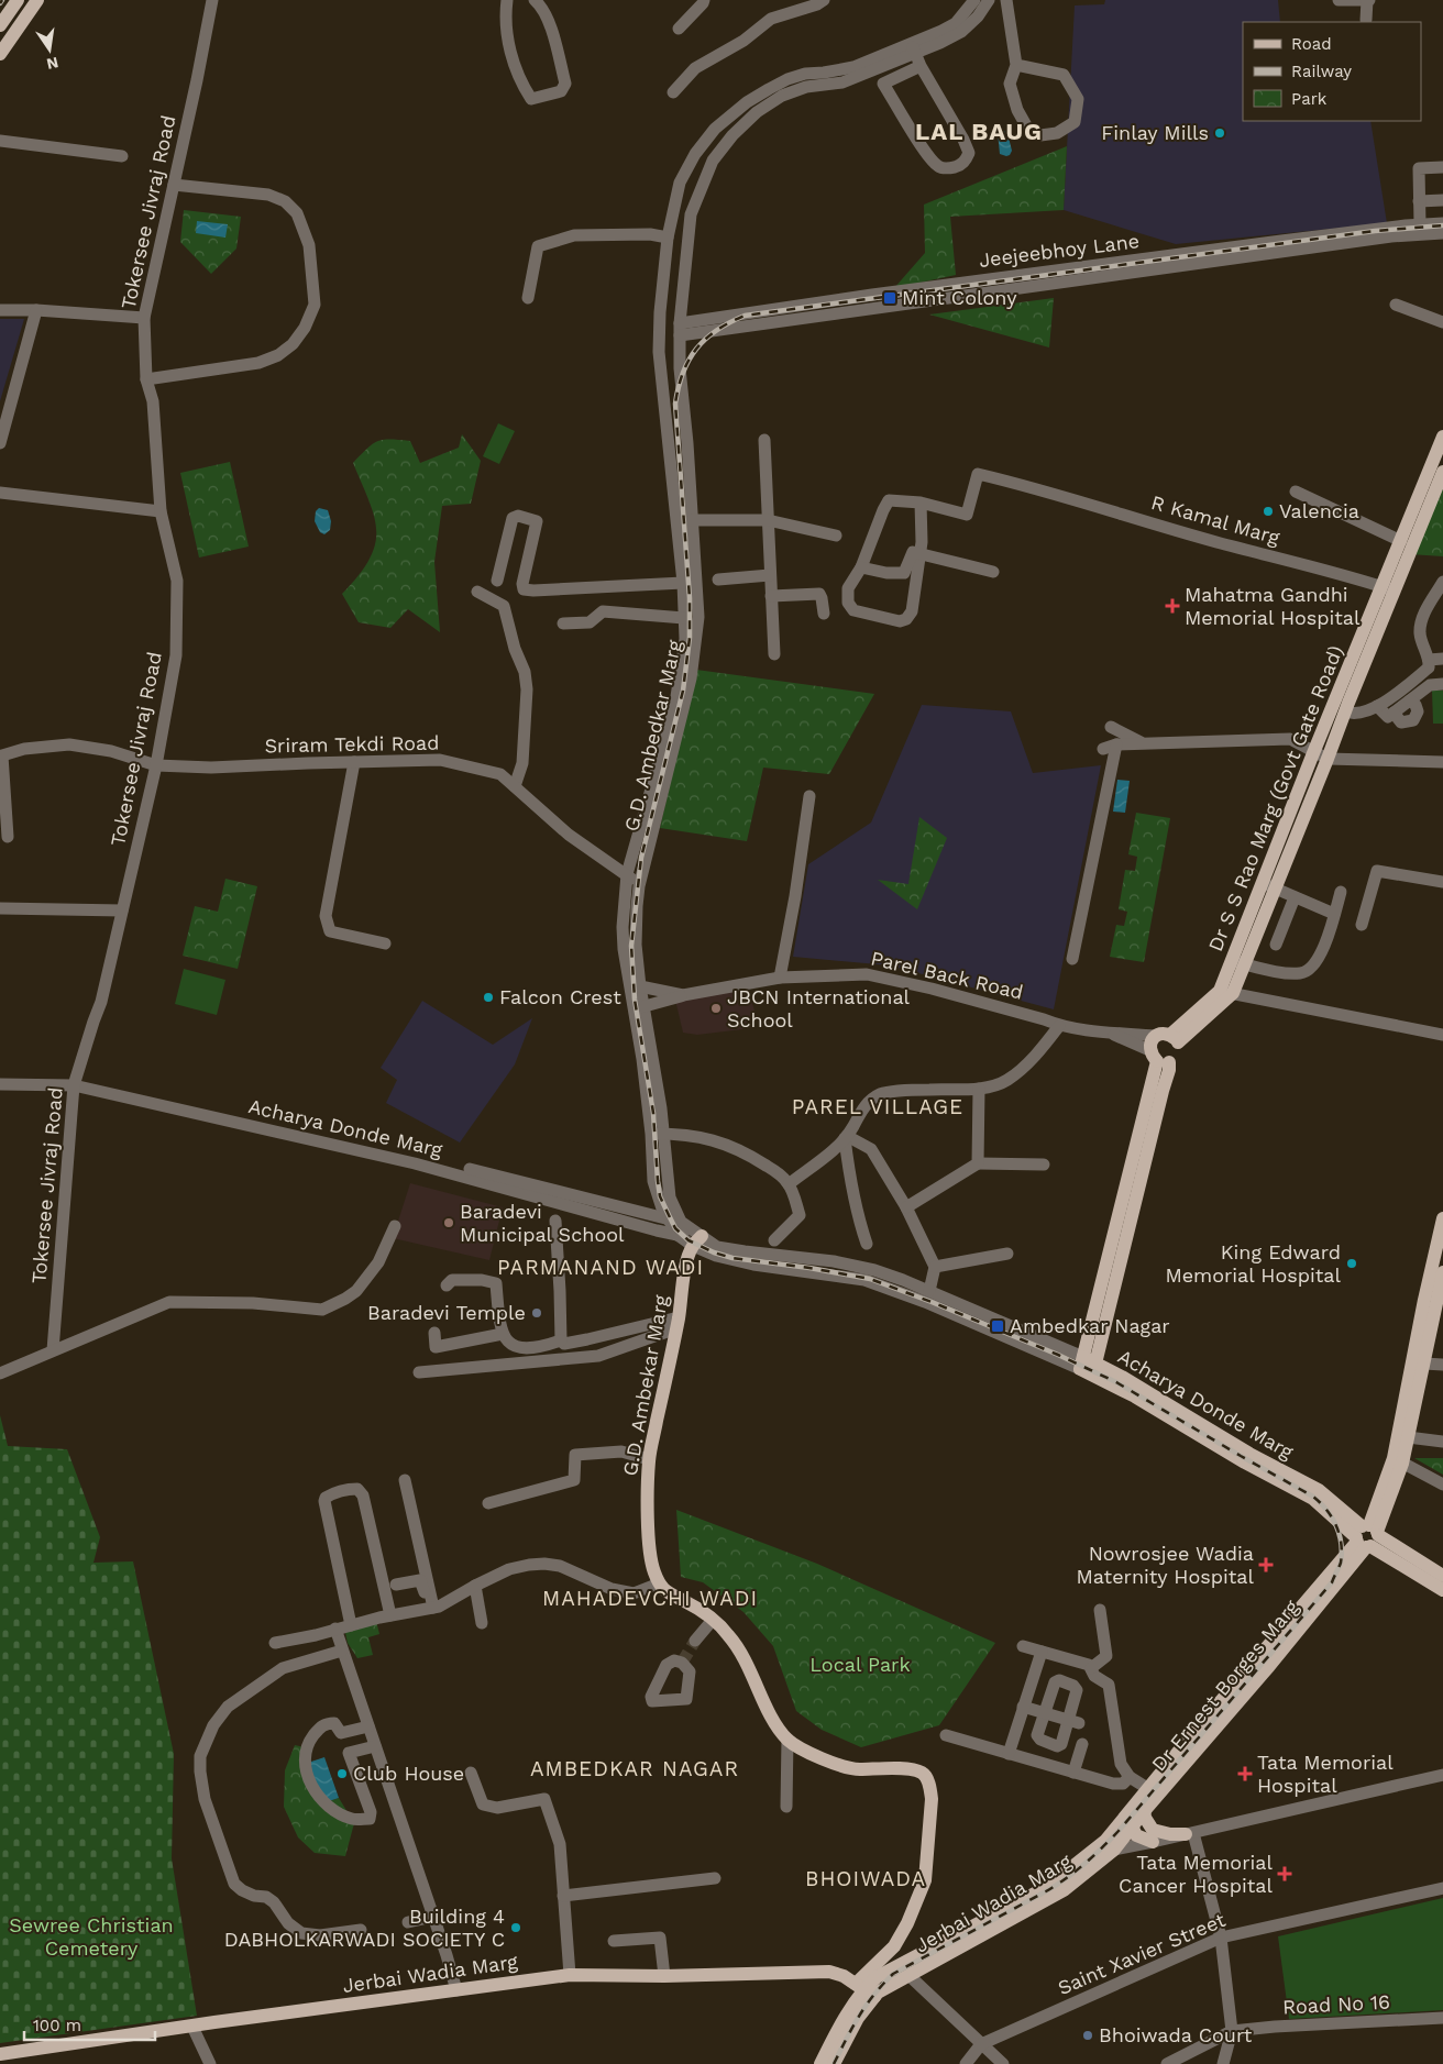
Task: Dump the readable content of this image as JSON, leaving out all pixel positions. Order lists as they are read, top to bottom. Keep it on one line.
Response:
{"streets":{"main road":["Dr S S Rao Marg (Govt Gate Road)","Acharya Donde Marg","G.D. Ambekar Marg","Dr Ernest Borges Marg","Jerbai Wadia Marg"],"street":["Tokersee Jivraj Road","Jeejeebhoy Lane","R Kamal Marg","G.D. Ambedkar Marg","Sriram Tekdi Road","Parel Back Road","Saint Xavier Street","Road No 16"]},"crossings":[["Tokersee Jivraj Road","Sriram Tekdi Road"],["Tokersee Jivraj Road","Acharya Donde Marg"],["Jeejeebhoy Lane","G.D. Ambedkar Marg"],["R Kamal Marg","Dr S S Rao Marg (Govt Gate Road)"],["G.D. Ambedkar Marg","Sriram Tekdi Road"],["G.D. Ambedkar Marg","Parel Back Road"],["Dr S S Rao Marg (Govt Gate Road)","Parel Back Road"],["Acharya Donde Marg","G.D. Ambekar Marg"],["Acharya Donde Marg","Dr Ernest Borges Marg"],["Dr Ernest Borges Marg","Jerbai Wadia Marg"]],"districts":["LAL BAUG","PAREL VILLAGE","PARMANAND WADI","MAHADEVCHI WADI","AMBEDKAR NAGAR","BHOIWADA"],"parks":["Local Park","Sewree Christian Cemetery"],"places":{"other":["Finlay Mills","Valencia","Falcon Crest","JBCN International School","Baradevi Municipal School","King Edward Memorial Hospital","Baradevi Temple","Club House","Building 4 DABHOLKARWADI SOCIETY C","Bhoiwada Court"],"transit":["Mint Colony","Ambedkar Nagar"],"health":["Mahatma Gandhi Memorial Hospital","Nowrosjee Wadia Maternity Hospital","Tata Memorial Hospital","Tata Memorial Cancer Hospital"]},"legend":["Road","Railway","Park"],"scale_bar":"100 m","north":"bottom"}
